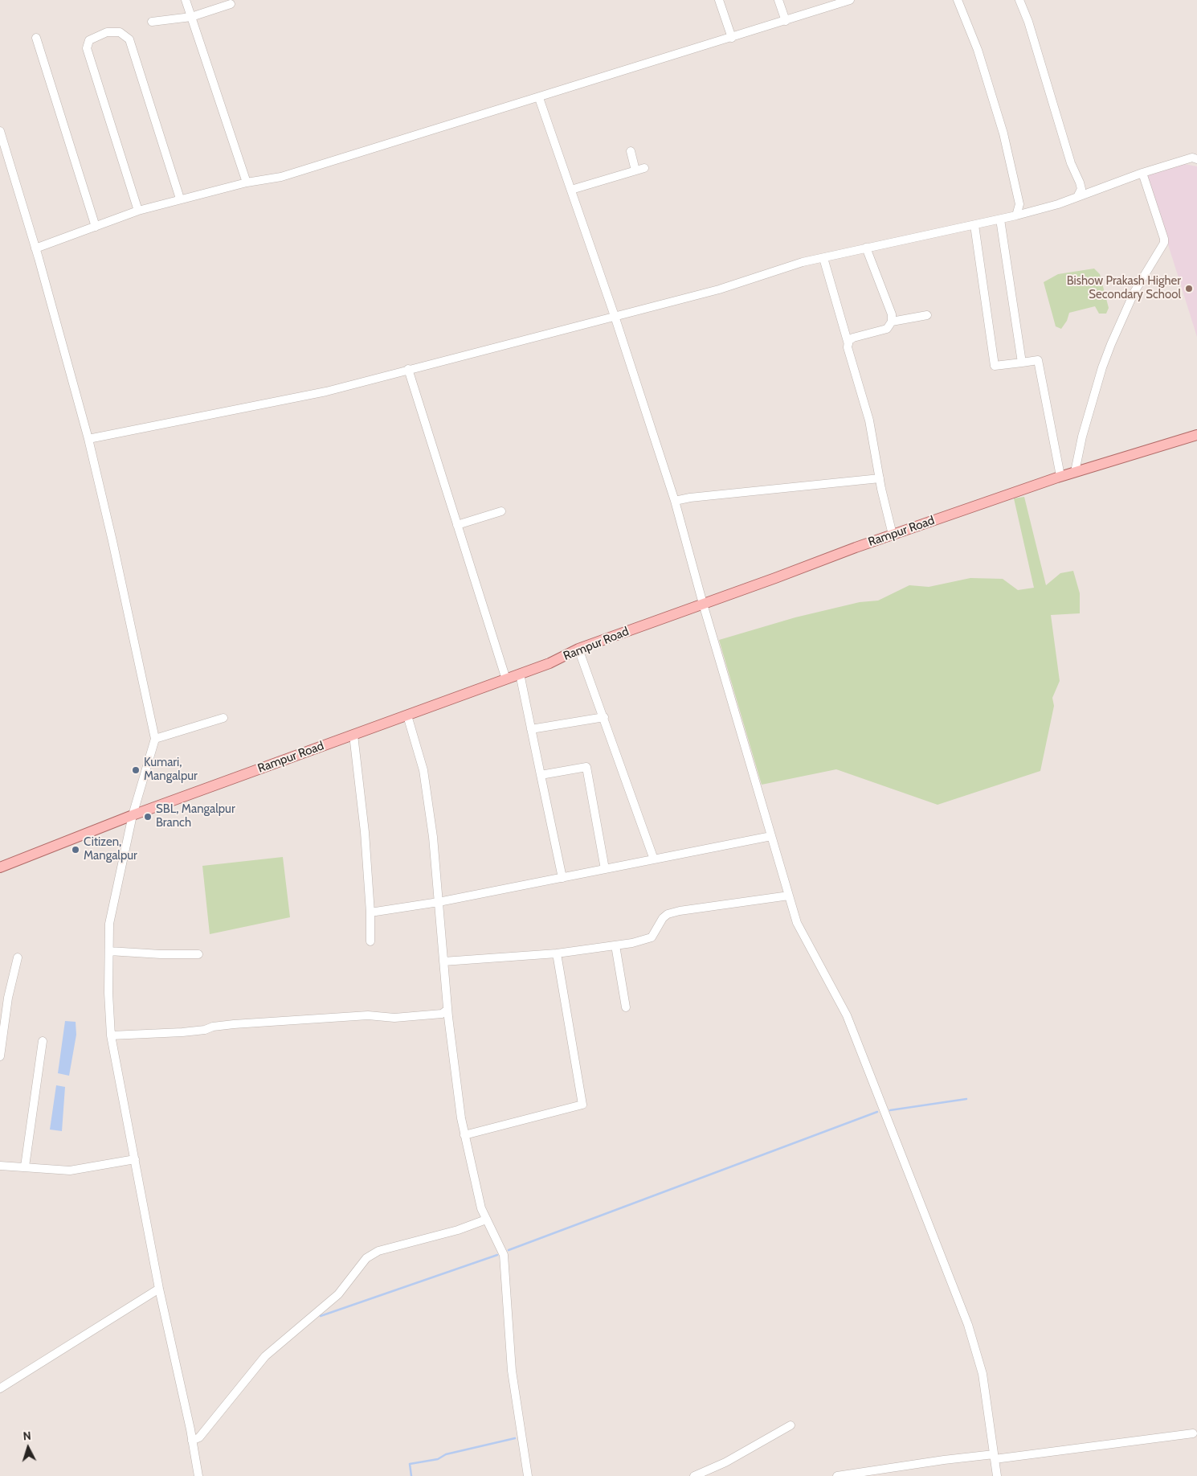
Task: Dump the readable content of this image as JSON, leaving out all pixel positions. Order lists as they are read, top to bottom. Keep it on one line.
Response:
{"streets":{"main road":["Rampur Road"]},"places":["Bishow Prakash Higher Secondary School","Kumari, Mangalpur","SBL, Mangalpur Branch","Citizen, Mangalpur"],"north":"top"}
